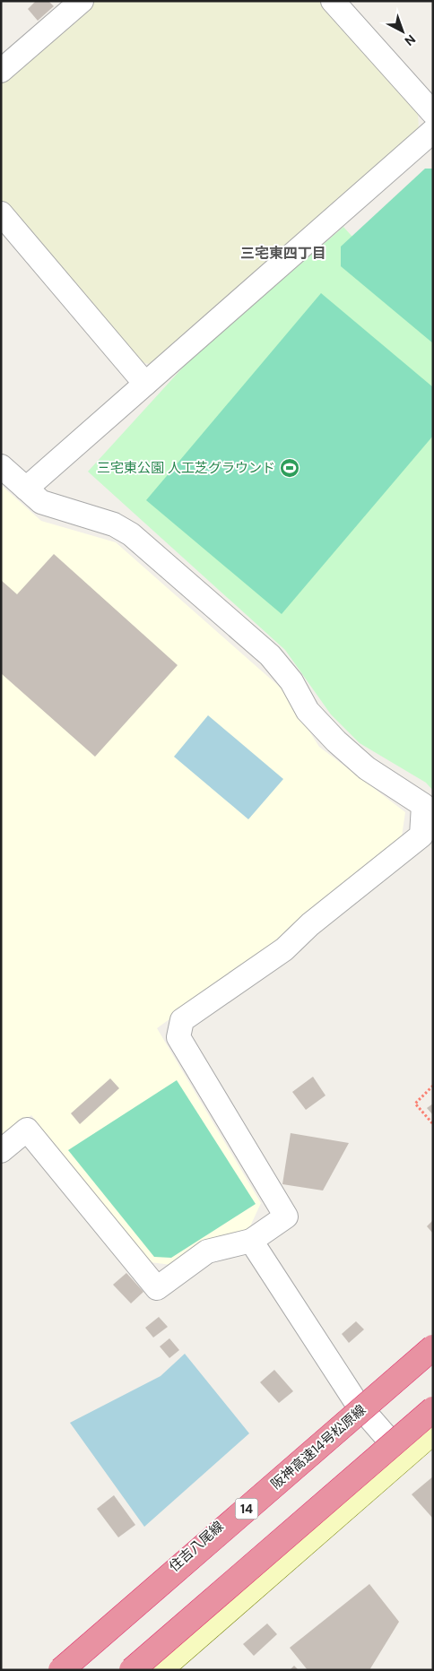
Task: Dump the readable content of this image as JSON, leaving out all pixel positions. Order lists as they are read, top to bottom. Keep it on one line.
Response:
{"streets":{"highway":["阪神高速14号松原線","14"],"main road":["住吉八尾線"]},"crossings":[["阪神高速14号松原線","住吉八尾線"]],"districts":["三宅東四丁目"],"places":{"sports":["三宅東公園 人工芝グラウンド"]},"north":"bottom right"}
